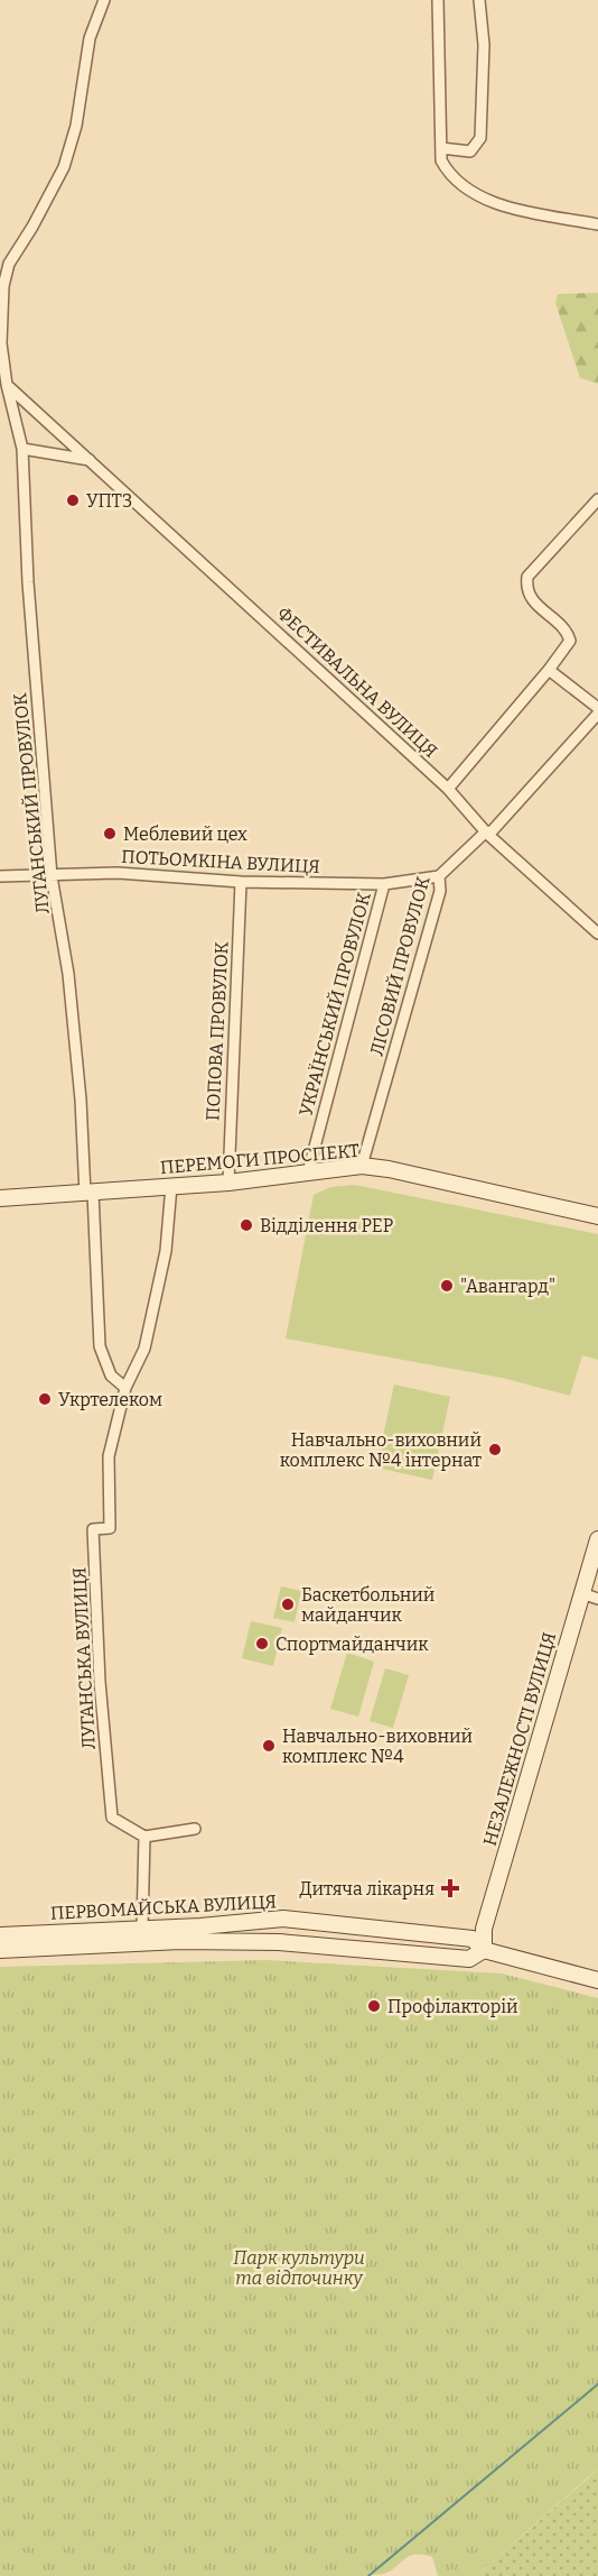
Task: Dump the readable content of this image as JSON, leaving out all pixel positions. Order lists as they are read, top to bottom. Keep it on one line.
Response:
{"streets":{"main road":["ПЕРЕМОГИ ПРОСПЕКТ","НЕЗАЛЕЖНОСТІ ВУЛИЦЯ","ПЕРВОМАЙСЬКА ВУЛИЦЯ"],"street":["ФЕСТИВАЛЬНА ВУЛИЦЯ","ЛУГАНСЬКИЙ ПРОВУЛОК","ПОТЬОМКІНА ВУЛИЦЯ","ЛІСОВИЙ ПРОВУЛОК","УКРАЇНСЬКИЙ ПРОВУЛОК","ПОПОВА ПРОВУЛОК","ЛУГАНСЬКА ВУЛИЦЯ"]},"crossings":[["ФЕСТИВАЛЬНА ВУЛИЦЯ","ЛІСОВИЙ ПРОВУЛОК"],["ЛУГАНСЬКИЙ ПРОВУЛОК","ПОТЬОМКІНА ВУЛИЦЯ"],["ЛУГАНСЬКИЙ ПРОВУЛОК","ПЕРЕМОГИ ПРОСПЕКТ"],["ПОТЬОМКІНА ВУЛИЦЯ","ЛІСОВИЙ ПРОВУЛОК"],["ПОТЬОМКІНА ВУЛИЦЯ","УКРАЇНСЬКИЙ ПРОВУЛОК"],["ПОТЬОМКІНА ВУЛИЦЯ","ПОПОВА ПРОВУЛОК"],["ЛІСОВИЙ ПРОВУЛОК","ПЕРЕМОГИ ПРОСПЕКТ"],["УКРАЇНСЬКИЙ ПРОВУЛОК","ПЕРЕМОГИ ПРОСПЕКТ"],["ПОПОВА ПРОВУЛОК","ПЕРЕМОГИ ПРОСПЕКТ"],["ПЕРЕМОГИ ПРОСПЕКТ","ЛУГАНСЬКА ВУЛИЦЯ"],["НЕЗАЛЕЖНОСТІ ВУЛИЦЯ","ПЕРВОМАЙСЬКА ВУЛИЦЯ"]],"parks":["Парк культури та відпочинку"],"places":{"other":["УПТЗ","Меблевий цех","Відділення РЕР","\"Авангард\"","Укртелеком","Навчально-виховний комплекс №4 інтернат","Баскетбольний майданчик","Спортмайданчик","Навчально-виховний комплекс №4","Профілакторій"],"health":["Дитяча лікарня"]}}
